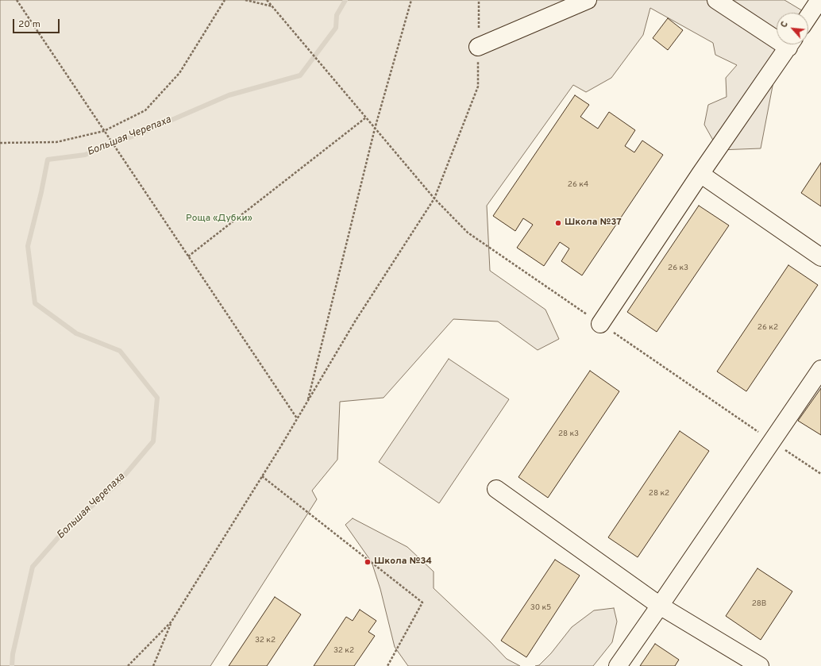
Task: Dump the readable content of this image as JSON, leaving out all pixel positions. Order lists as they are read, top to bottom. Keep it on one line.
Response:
{"water":["Большая Черепаха"],"parks":["Роща «Дубки»"],"places":["Школа №37","Школа №34"],"house_numbers":["26 к4","26 к3","26 к2","28 к3","28 к2","28В","30 к5","32 к2","32 к2"],"scale_bar":"20 m","north":"top left"}
